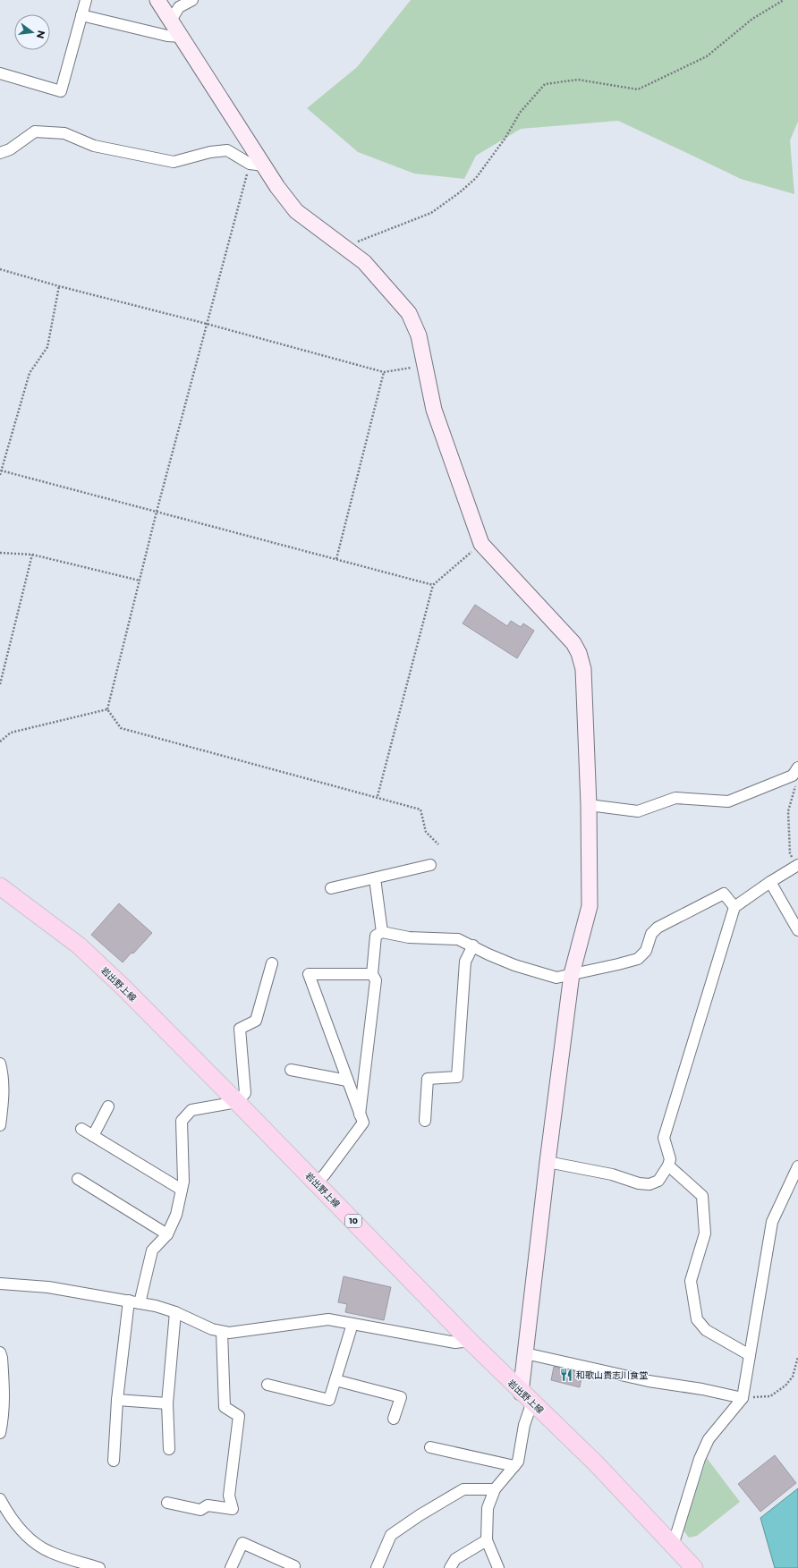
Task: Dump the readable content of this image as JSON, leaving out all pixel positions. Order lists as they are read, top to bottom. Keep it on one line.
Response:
{"streets":{"main road":["岩出野上線","10"]},"places":{"restaurant":["和歌山貴志川食堂"]},"north":"right"}
